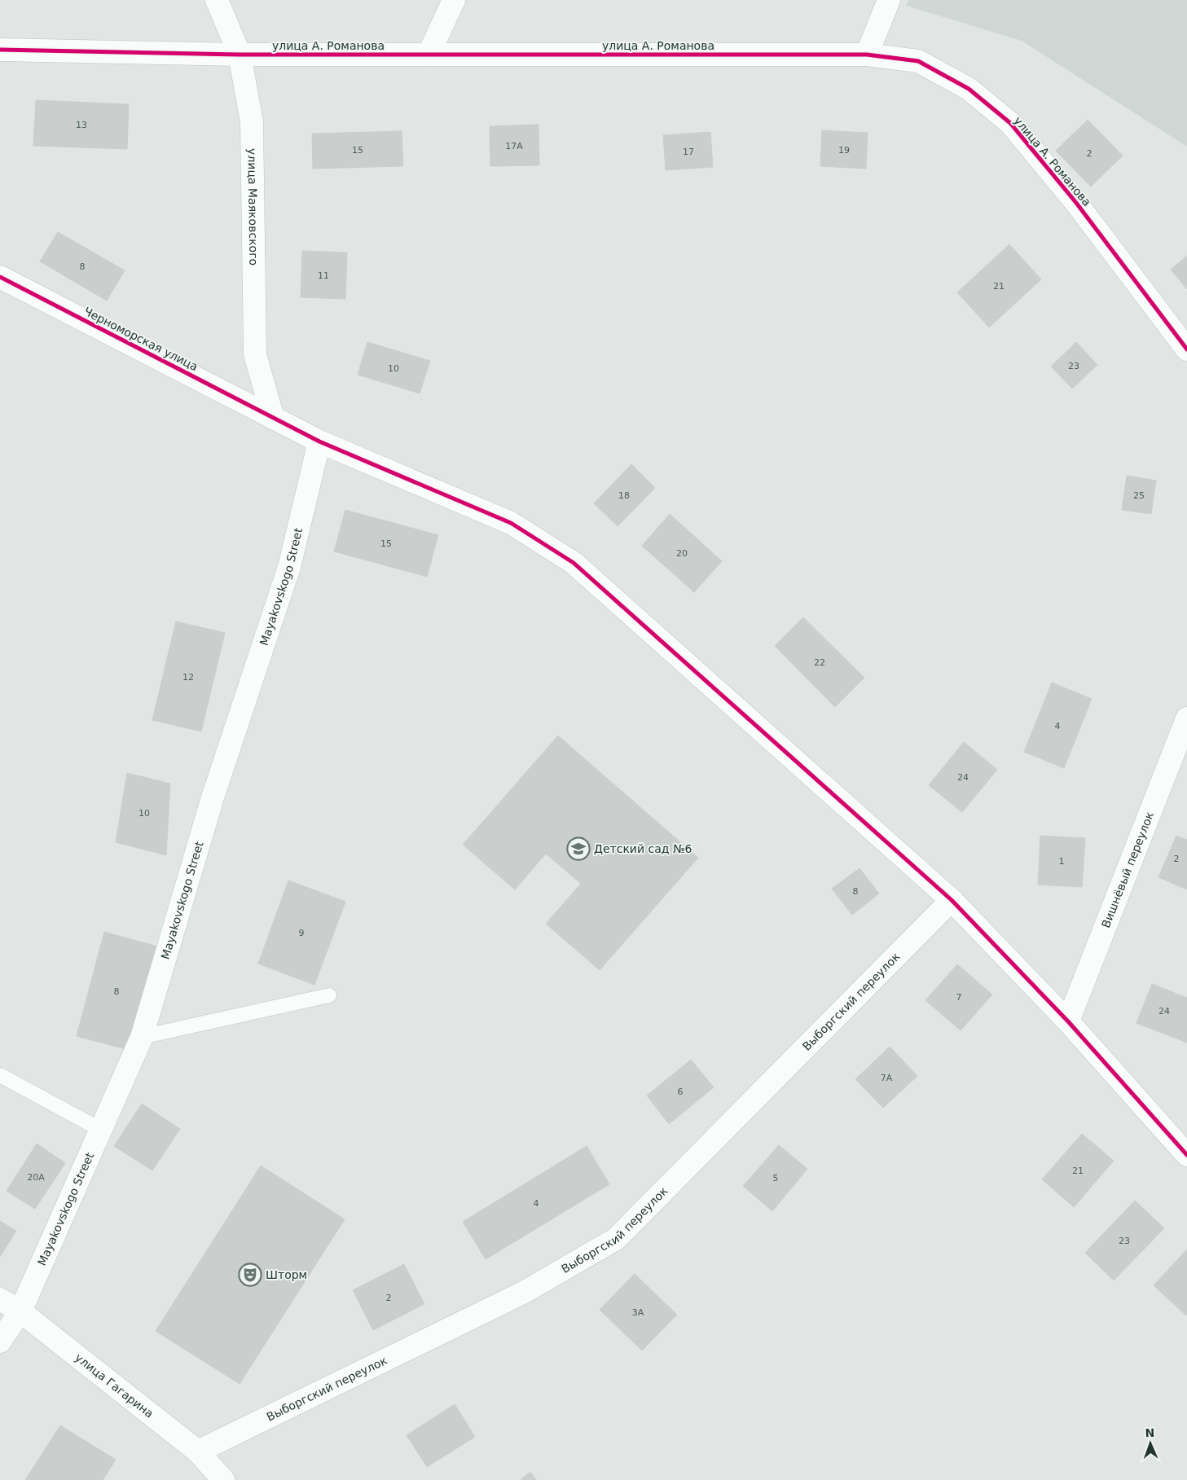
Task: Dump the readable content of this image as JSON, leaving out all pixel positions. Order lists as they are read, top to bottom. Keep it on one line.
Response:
{"streets":{"street":["улица А. Романова","улица Маяковского","Черноморская улица","Mayakovskogo Street","Вишнёвый переулок","Выборгский переулок","улица Гагарина"]},"crossings":[["улица А. Романова","улица Маяковского"],["улица Маяковского","Черноморская улица"],["Черноморская улица","Mayakovskogo Street"],["Черноморская улица","Вишнёвый переулок"],["Черноморская улица","Выборгский переулок"],["Mayakovskogo Street","улица Гагарина"],["Выборгский переулок","улица Гагарина"]],"places":{"school or university":["Детский сад №6"],"theatre":["Шторм"]},"house_numbers":["13","17А","15","19","17","2","8","11","21","23","10","18","25","15","20","22","12","4","24","10","2","1","8","9","8","7","24","7А","6","21","20А","5","4","23","2","3А"],"north":"top"}
